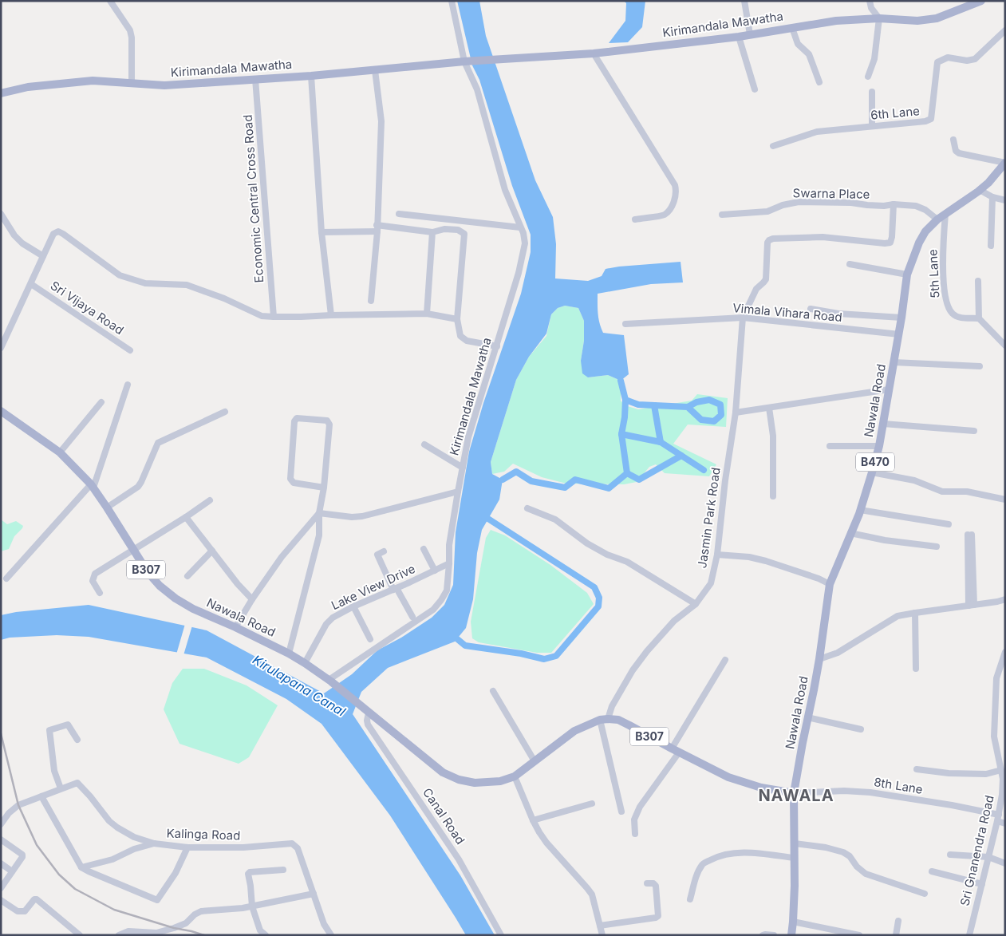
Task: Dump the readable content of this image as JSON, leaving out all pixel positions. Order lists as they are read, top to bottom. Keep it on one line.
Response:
{"streets":{"main road":["Kirimandala Mawatha","Nawala Road","B470","B307"],"street":["6th Lane","Swarna Place","Economic Central Cross Road","5th Lane","Sri Vijaya Road","Vimala Vihara Road","Jasmin Park Road","Lake View Drive","8th Lane","Canal Road","Kalinga Road","Sri Gnanendra Road"]},"crossings":[["Kirimandala Mawatha","Economic Central Cross Road"],["Kirimandala Mawatha","Nawala Road"],["Kirimandala Mawatha","Lake View Drive"],["Swarna Place","Nawala Road"],["Swarna Place","Jasmin Park Road"],["5th Lane","Nawala Road"],["Vimala Vihara Road","Nawala Road"],["Vimala Vihara Road","Jasmin Park Road"],["Nawala Road","B307"],["Nawala Road","Lake View Drive"],["Nawala Road","8th Lane"],["Nawala Road","Canal Road"],["Jasmin Park Road","B307"],["B307","8th Lane"],["8th Lane","Sri Gnanendra Road"]],"districts":["NAWALA"],"water":["Kirulapana Canal"]}
